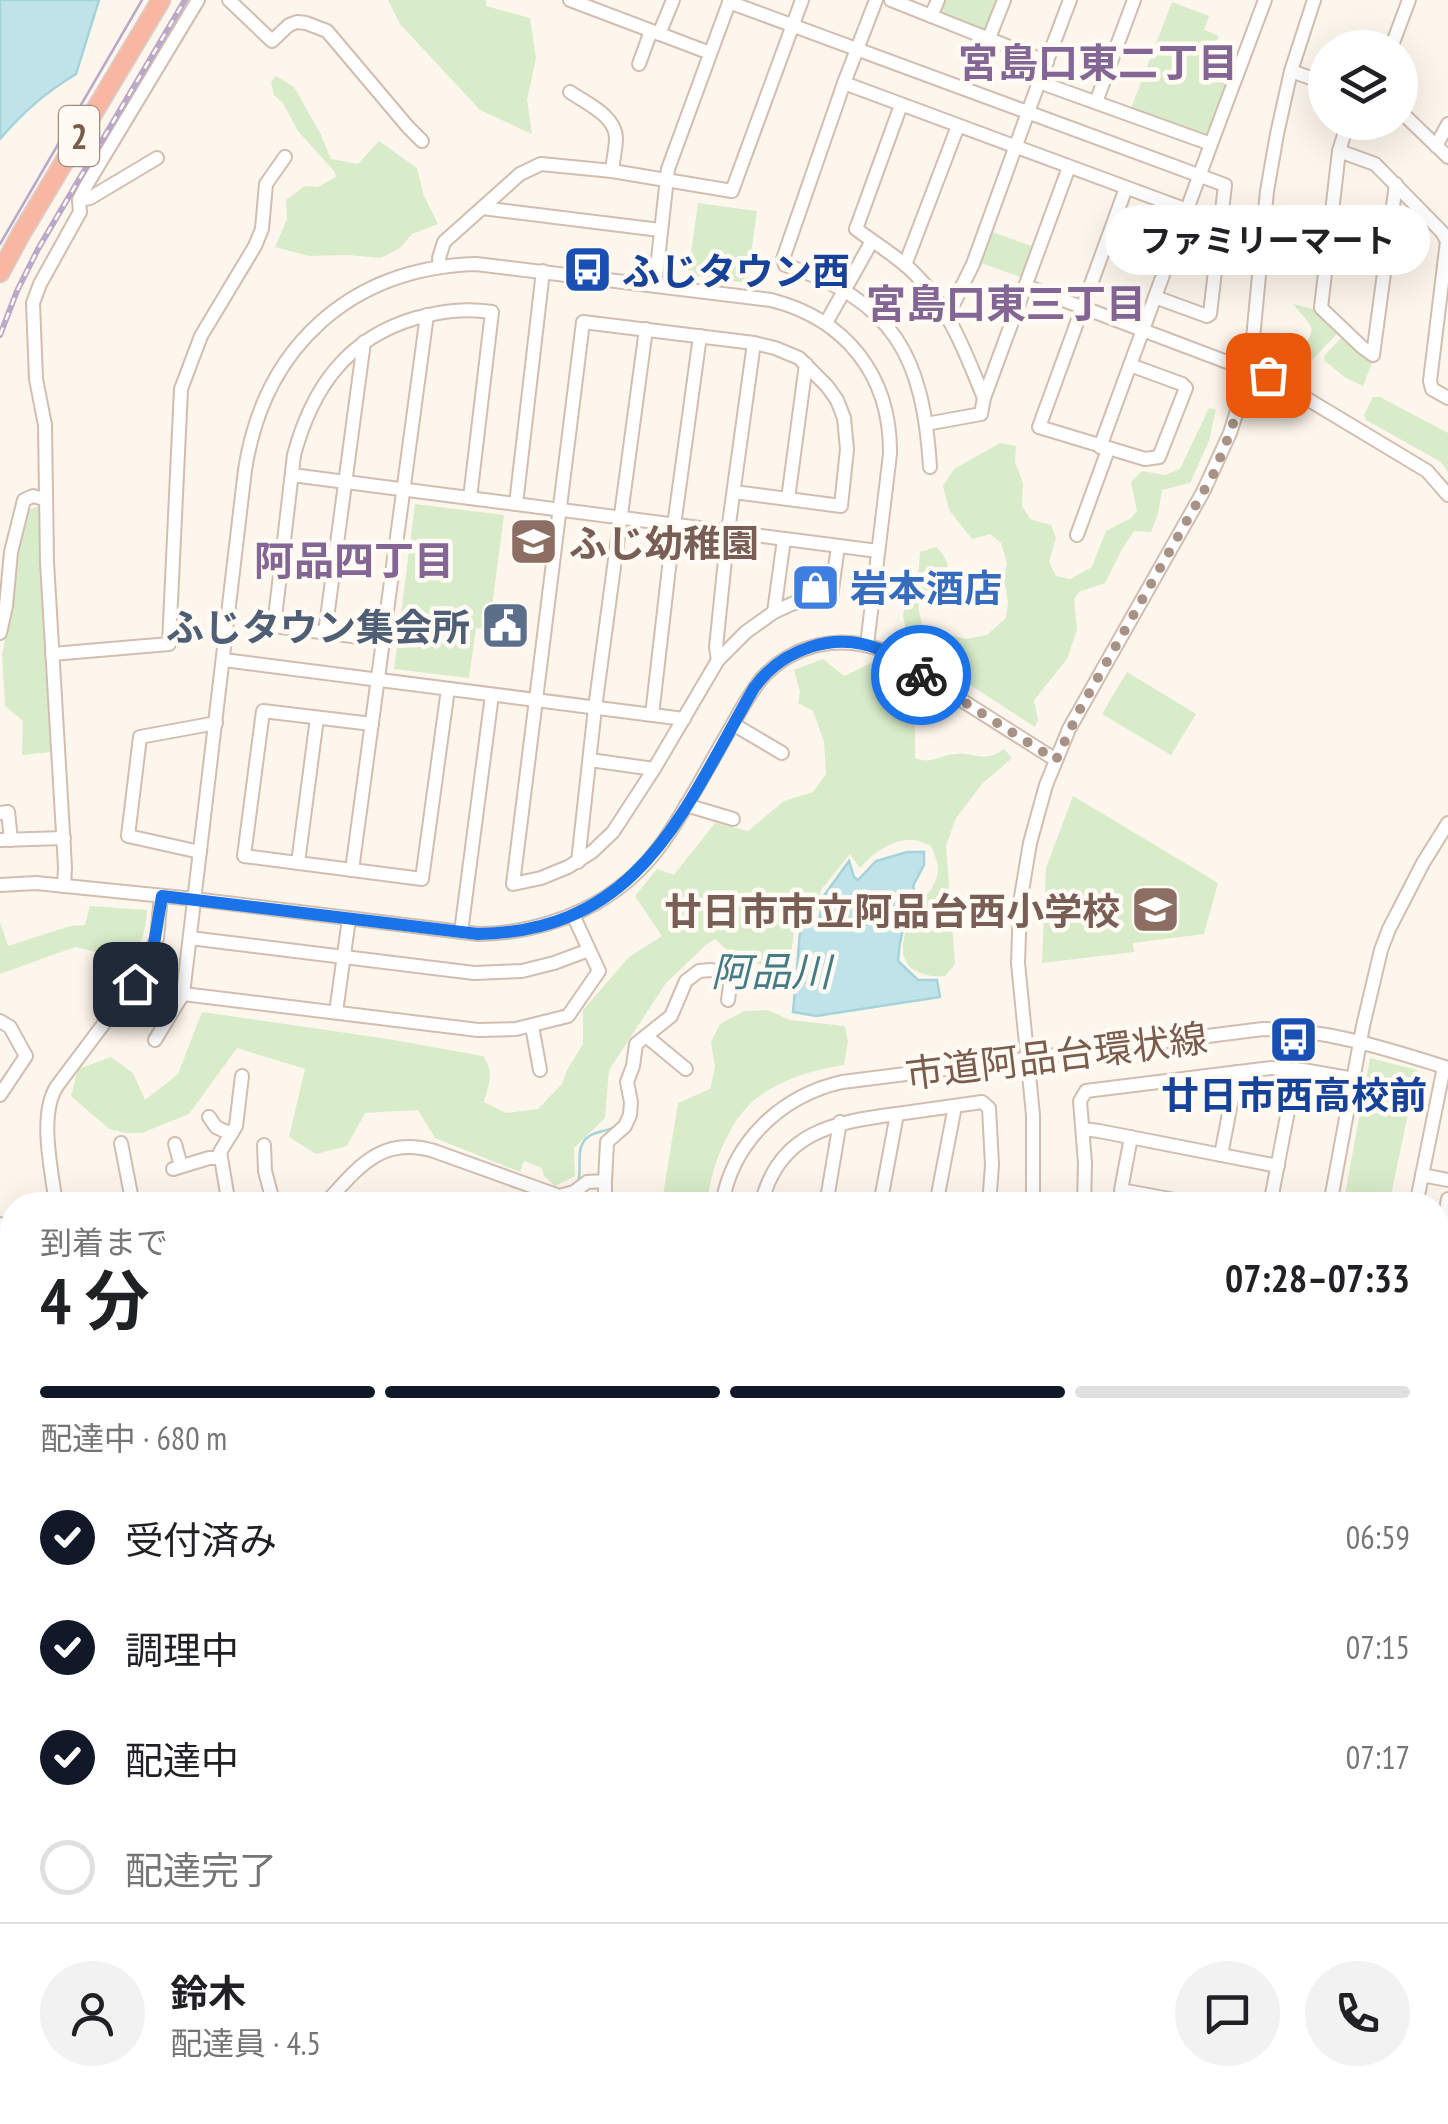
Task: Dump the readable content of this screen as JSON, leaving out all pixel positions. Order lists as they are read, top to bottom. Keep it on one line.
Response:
{"streets":{"highway":["2"],"street":["市道阿品台環状線"]},"districts":["宮島口東二丁目","宮島口東三丁目","阿品四丁目"],"water":["阿品川"],"places":{"bus stop":["ふじタウン西","廿日市西高校前"],"other":["ファミリーマート"],"school or university":["ふじ幼稚園","廿日市市立阿品台西小学校"],"shop":["岩本酒店"],"public building":["ふじタウン集会所"]},"page":{"bubble":"ファミリーマート","heading":["4 分","到着まで","07:28–07:33"],"panel":["鈴木","配達員 · 4.5"],"bar":"配達中 · 680 m","list":[["受付済み","06:59"],["調理中","07:15"],["配達中","07:17"],"配達完了"]}}
